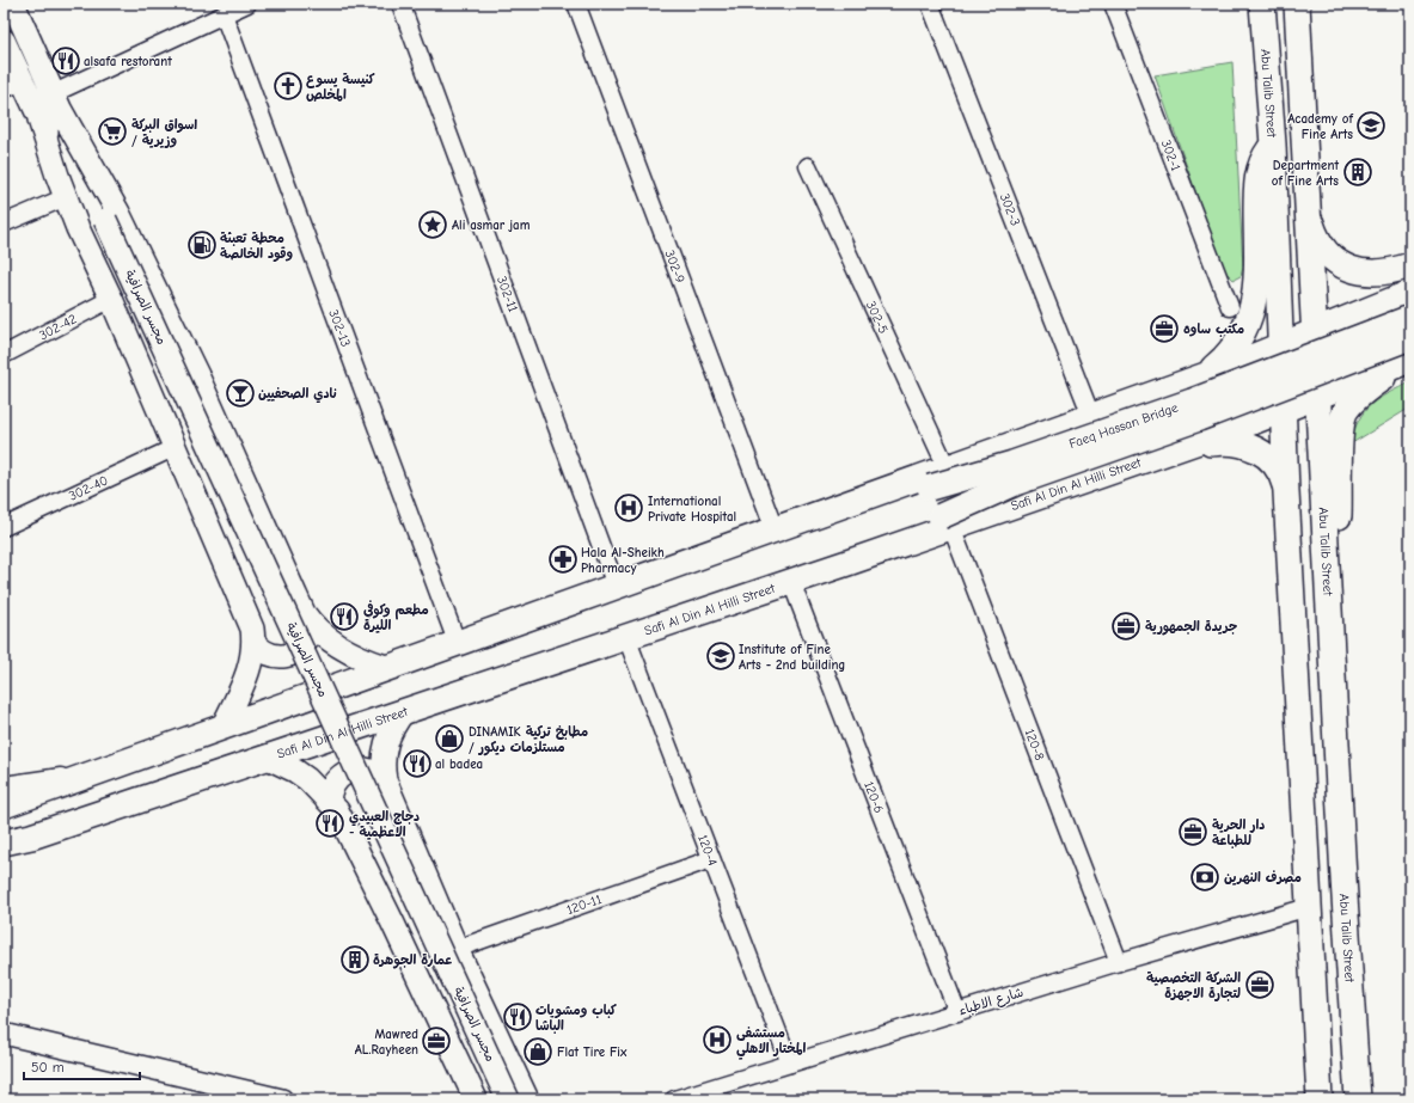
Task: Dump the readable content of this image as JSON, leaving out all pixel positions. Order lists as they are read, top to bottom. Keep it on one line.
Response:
{"streets":{"main road":["Abu Talib Street","مجسر الصرافية","Faeq Hassan Bridge","Safi Al Din Al Hilli Street"],"street":["302-1","302-3","302-9","302-11","302-5","302-42","302-13","302-40","120-8","120-6","120-4","120-11","شارع الاطباء"]},"crossings":[["Abu Talib Street","Safi Al Din Al Hilli Street"],["Abu Talib Street","شارع الاطباء"],["Faeq Hassan Bridge","Safi Al Din Al Hilli Street"],["Faeq Hassan Bridge","120-8"],["Safi Al Din Al Hilli Street","120-8"],["Safi Al Din Al Hilli Street","120-6"],["Safi Al Din Al Hilli Street","120-4"],["120-8","شارع الاطباء"],["120-6","شارع الاطباء"],["120-4","120-11"],["120-4","شارع الاطباء"]],"places":{"restaurant":["alsafa restorant","مطعم وكوفي الليرة","al badea","دجاج العبيدي - الاعظمية","كباب ومشويات الباشا"],"church":["كنيسة يسوع المخلص"],"school or university":["Academy of Fine Arts","Institute of Fine Arts - 2nd building"],"supermarket":["اسواق البركة / وزيرية"],"building":["Department of Fine Arts","عمارة الجوهرة"],"place":["Ali asmar jam"],"fuel station":["محطة تعبئة وقود الخالصة"],"office":["مكتب ساوه","جريدة الجمهورية","دار الحرية للطباعة","الشركة التخصصية لتجارة الاجهزة","Mawred AL.Rayheen"],"bar":["نادي الصحفيين"],"hospital":["International Private Hospital","مستشفى المختار الاهلي"],"pharmacy":["Hala Al-Sheikh Pharmacy"],"shop":["DINAMIK مطابخ تركية / مستلزمات ديكور","Flat Tire Fix"],"bank":["مصرف النهرين"]},"scale_bar":"50 m"}
